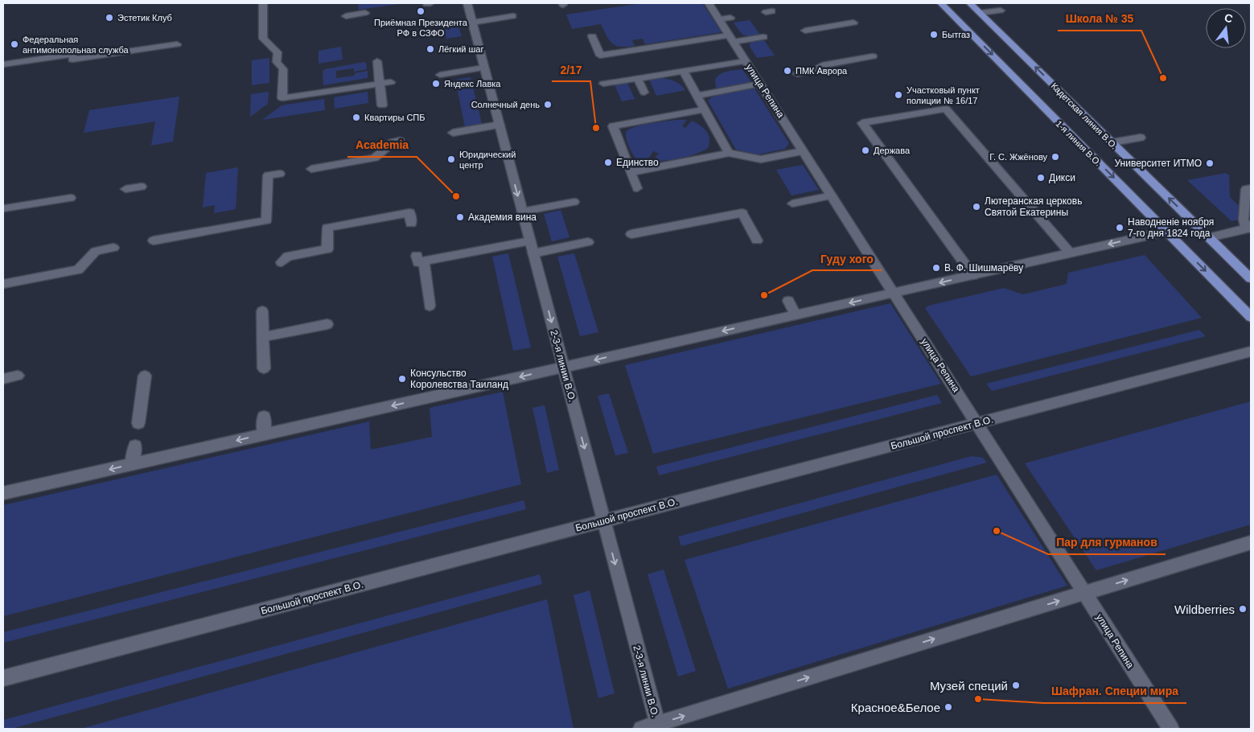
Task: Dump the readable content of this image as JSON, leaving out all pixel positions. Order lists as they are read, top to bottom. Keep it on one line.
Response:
{"streets":{"main road":["Кадетская линия В.О.","1-я линия В.О."],"street":["улица Репина","2-3-я линии В.О.","Большой проспект В.О."]},"crossings":[["улица Репина","Большой проспект В.О."],["2-3-я линии В.О.","Большой проспект В.О."]],"one_way":["Кадетская линия В.О.","1-я линия В.О.","2-3-я линии В.О."],"places":["Приёмная Президента РФ в СЗФО","Эстетик Клуб","Бытгаз","Федеральная антимонопольная служба","Лёгкий шаг","ПМК Аврора","Школа № 35","Яндекс Лавка","Участковый пункт полиции № 16/17","Солнечный день","Квартиры СПБ","2/17","Держава","Г. С. Жжёнову","Юридический центр","Единство","Университет ИТМО","Дикси","Academia","Лютеранская церковь Святой Екатерины","Академия вина","Наводненiе ноября 7-го дня 1824 года","В. Ф. Шишмарёву","Гуду хого","Консульство Королевства Таиланд","Пар для гурманов","Wildberries","Музей специй","Шафран. Специи мира","Красное&Белое"],"north":"top"}
